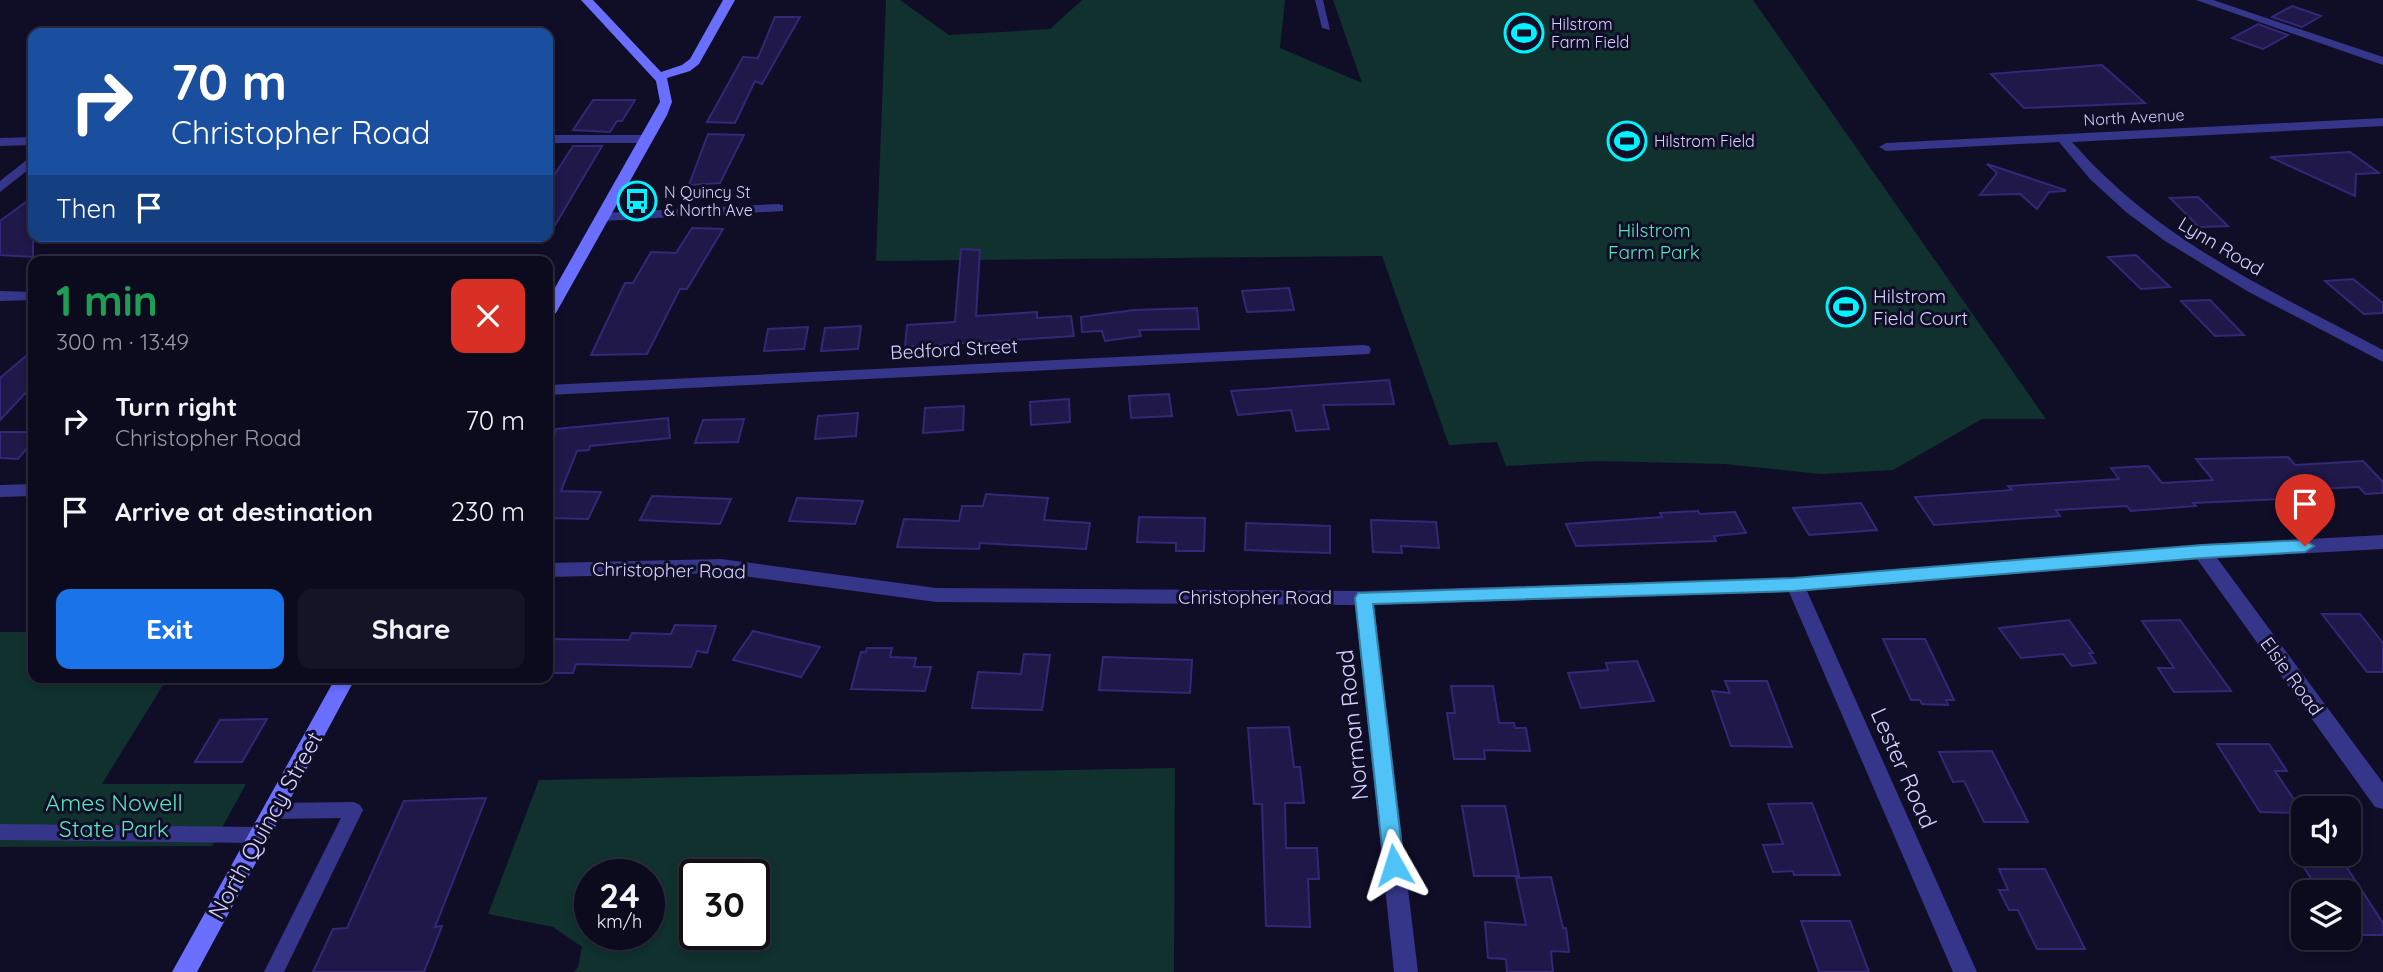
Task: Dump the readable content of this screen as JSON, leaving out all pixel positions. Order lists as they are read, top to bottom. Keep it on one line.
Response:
{"streets":{"main road":["North Quincy Street"],"street":["North Avenue","Lynn Road","Bedford Street","Christopher Road","Elsie Road","Norman Road","Lester Road"]},"crossings":[["North Avenue","Lynn Road"],["Christopher Road","Elsie Road"],["Christopher Road","Norman Road"],["Christopher Road","Lester Road"]],"parks":["Hilstrom Farm Park","Ames Nowell State Park"],"places":{"sports":["Hilstrom Farm Field","Hilstrom Field","Hilstrom Field Court"],"bus stop":["N Quincy St & North Ave"]},"page":{"turn":["70 m","Christopher Road"],"then":"Then","heading":["1 min","300 m · 13:49"],"list":[{"name":"Turn right","note":"Christopher Road","value":"70 m"},{"name":"Arrive at destination","value":"230 m"}],"buttons":["Exit","Share"],"speed":"24 km/h","limit":"30"}}
